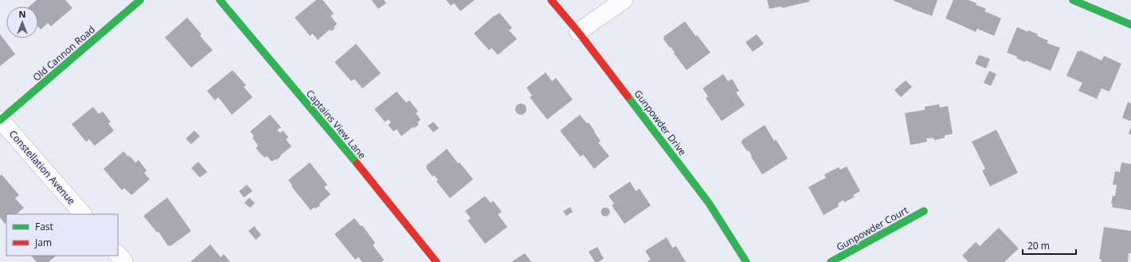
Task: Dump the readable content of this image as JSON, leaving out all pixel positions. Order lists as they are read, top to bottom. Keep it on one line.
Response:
{"streets":{"street":["Old Cannon Road","Gunpowder Drive","Captains View Lane","Constellation Avenue","Gunpowder Court"]},"crossings":[["Old Cannon Road","Constellation Avenue"]],"legend":["Fast","Jam"],"scale_bar":"20 m","north":"top"}
